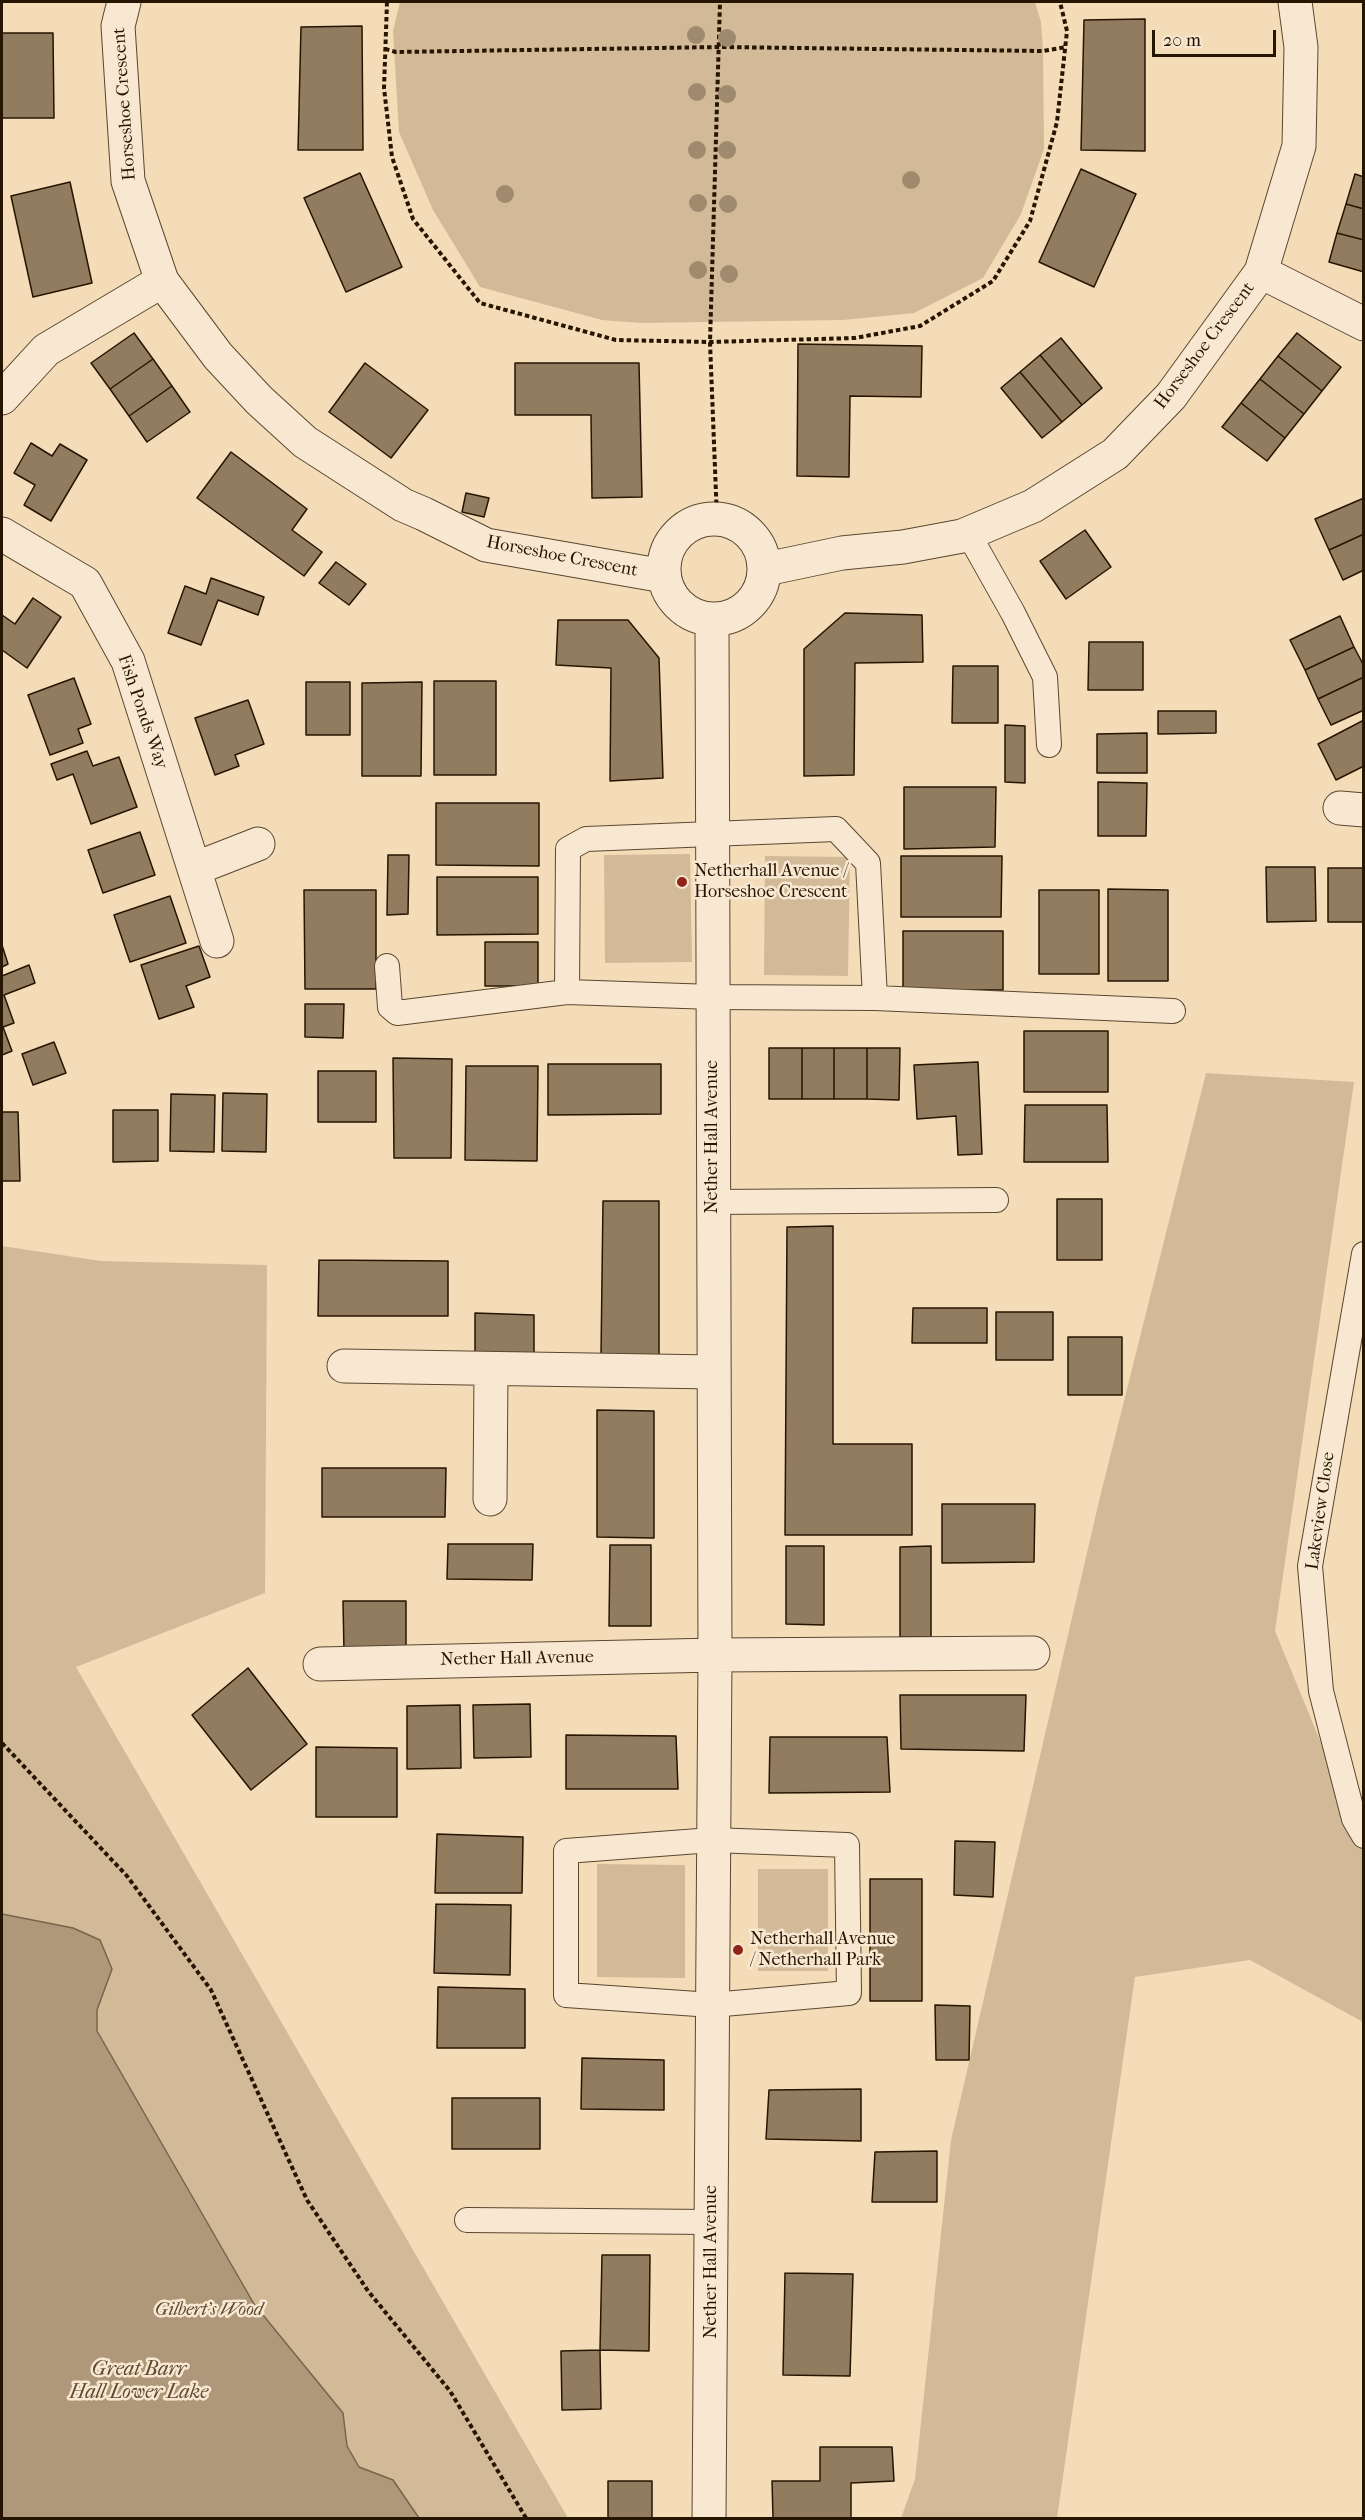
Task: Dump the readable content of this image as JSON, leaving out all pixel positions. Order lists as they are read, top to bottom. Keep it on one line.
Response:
{"streets":{"street":["Horseshoe Crescent","Fish Ponds Way","Nether Hall Avenue"],"lane":["Lakeview Close"]},"crossings":[["Horseshoe Crescent","Nether Hall Avenue"]],"water":["Great Barr Hall Lower Lake"],"parks":["Gilbert's Wood"],"places":["Netherhall Avenue / Horseshoe Crescent","Netherhall Avenue / Netherhall Park"],"scale_bar":"20 m"}
